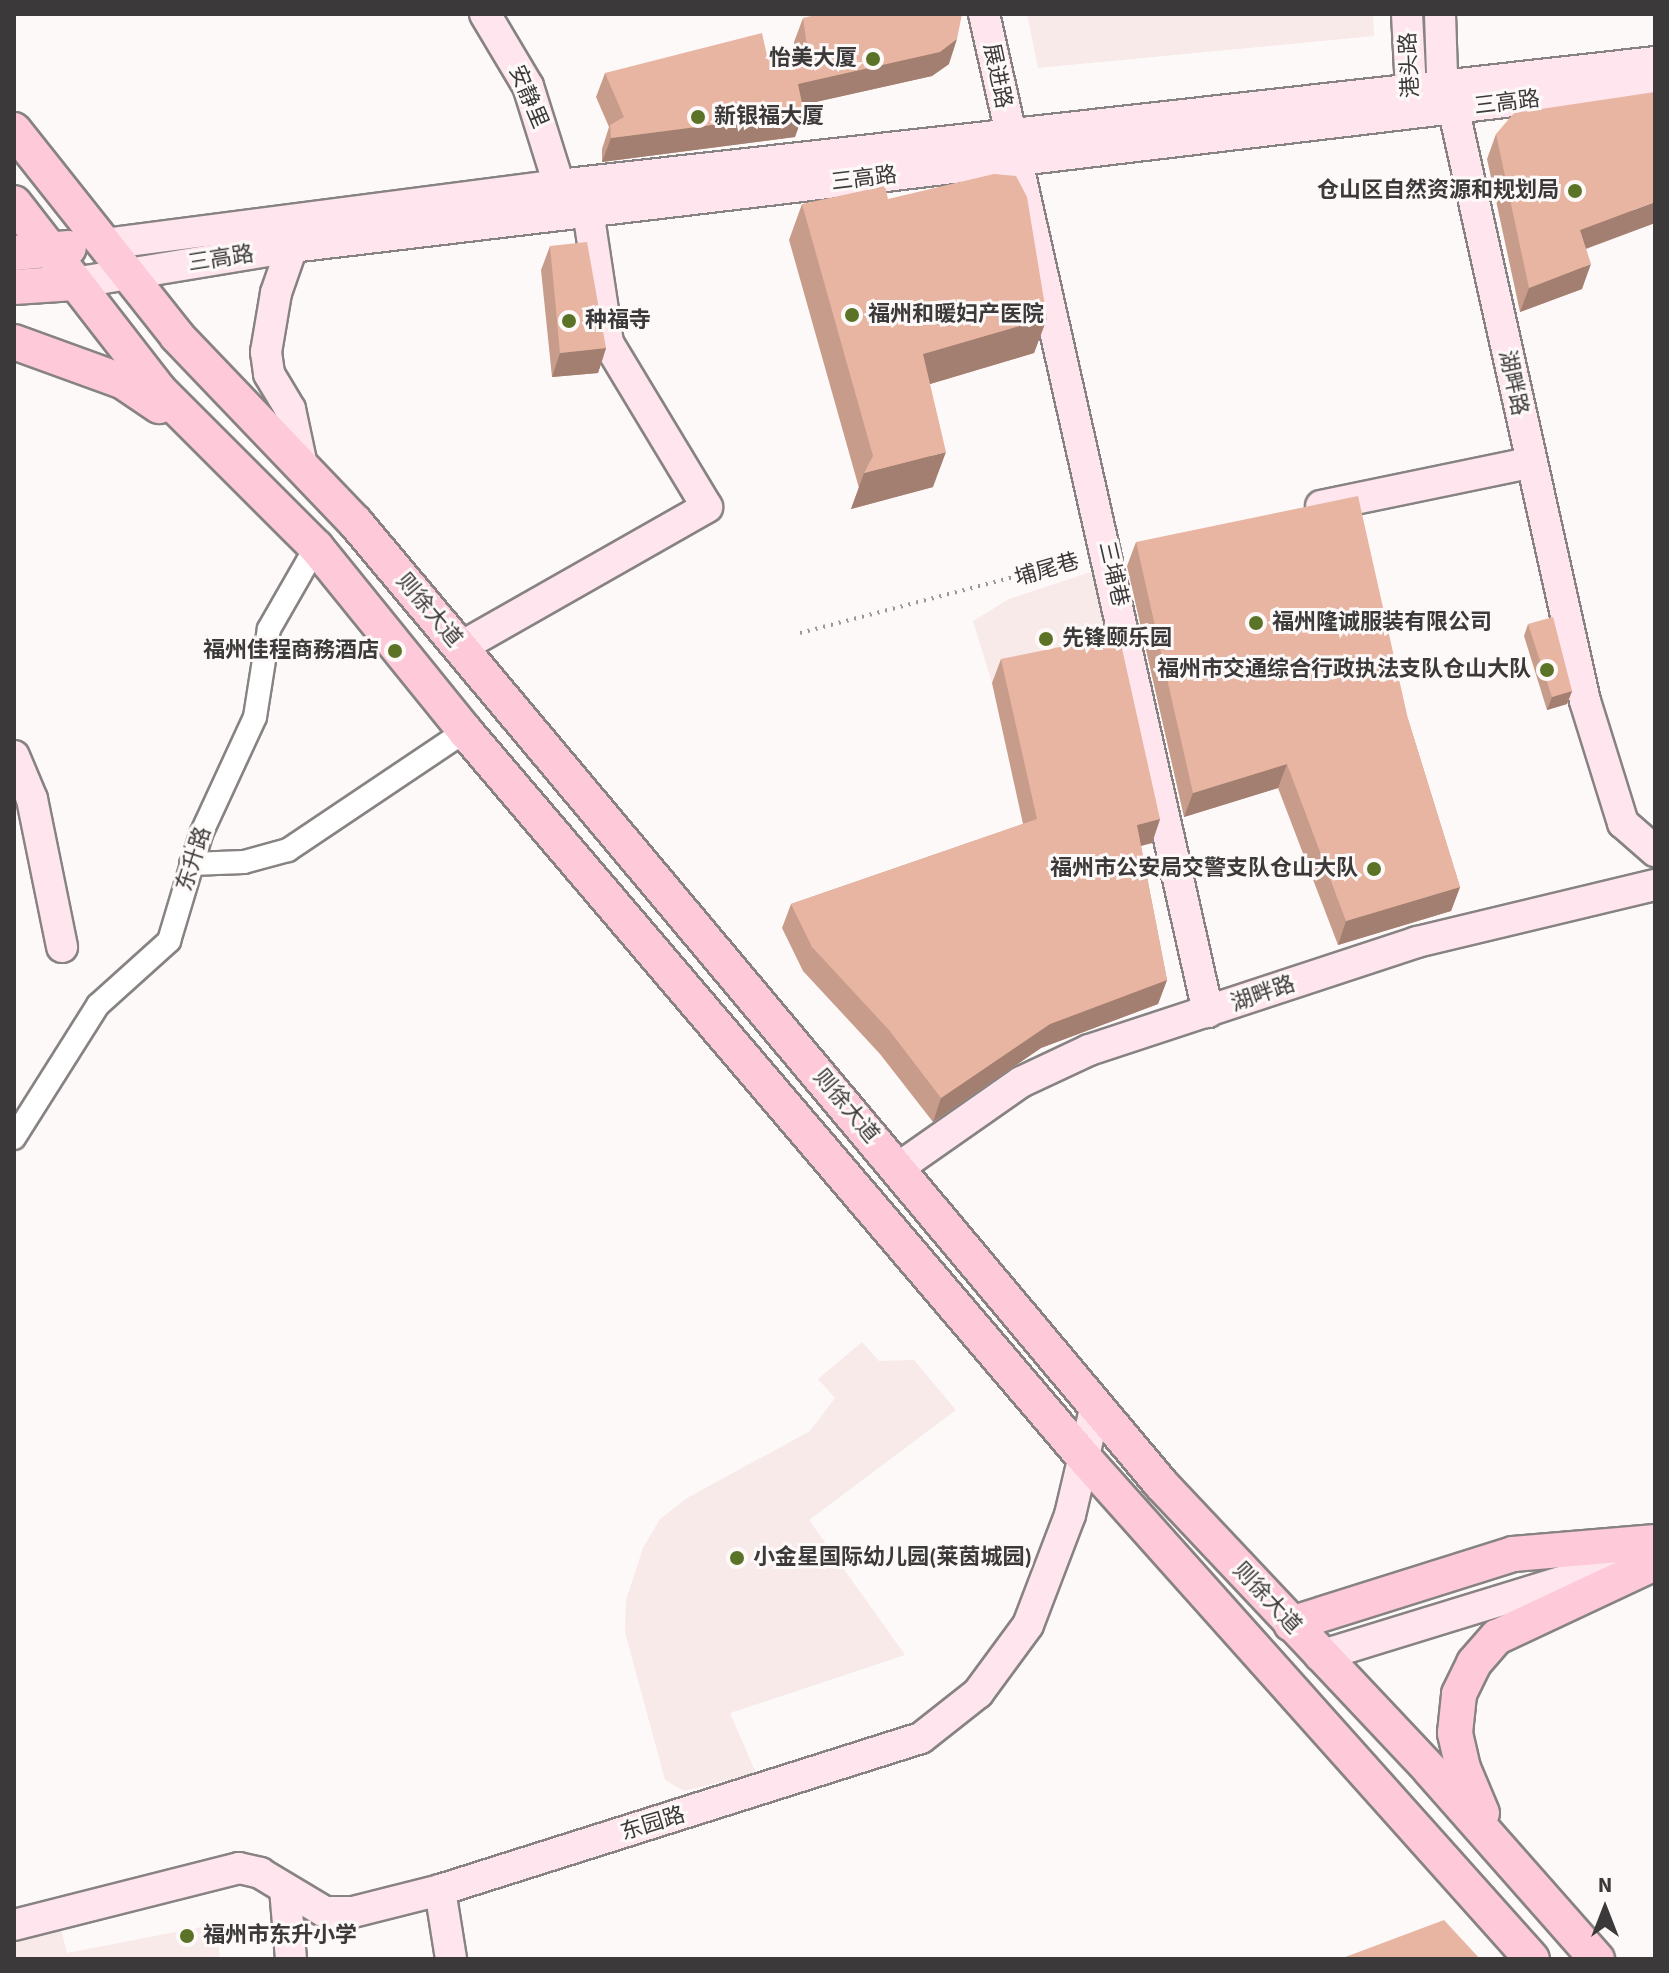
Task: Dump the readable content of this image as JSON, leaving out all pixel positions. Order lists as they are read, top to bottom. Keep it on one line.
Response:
{"streets":{"main road":["则徐大道"],"street":["港头路","展进路","安静里","三高路","湖畔路","三埔巷","东升路","东园路"],"path":["埔尾巷"]},"crossings":[["港头路","三高路"],["港头路","湖畔路"],["展进路","三高路"],["展进路","三埔巷"],["安静里","三高路"],["三高路","湖畔路"],["三高路","三埔巷"],["三高路","则徐大道"],["湖畔路","三埔巷"],["湖畔路","则徐大道"],["埔尾巷","三埔巷"],["则徐大道","东升路"],["则徐大道","东园路"]],"places":["怡美大厦","新银福大厦","仓山区自然资源和规划局","福州和暖妇产医院","种福寺","福州隆诚服装有限公司","先锋颐乐园","福州佳程商務酒店","福州市交通综合行政执法支队仓山大队","福州市公安局交警支队仓山大队","小金星国际幼儿园(莱茵城园)","福州市东升小学"],"north":"top"}
